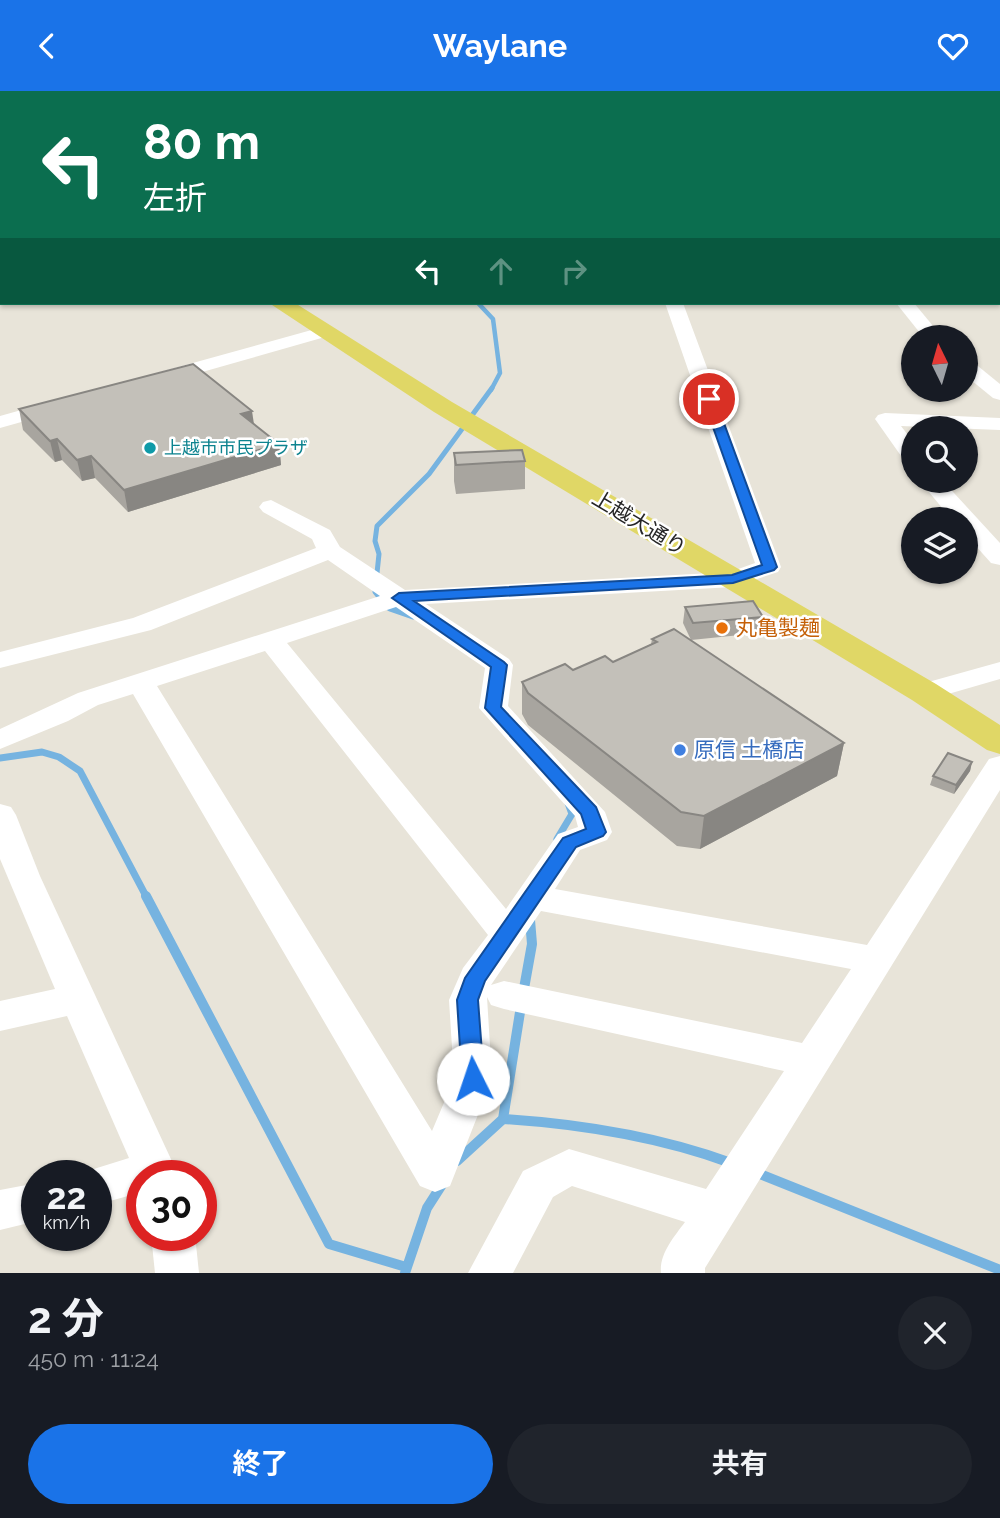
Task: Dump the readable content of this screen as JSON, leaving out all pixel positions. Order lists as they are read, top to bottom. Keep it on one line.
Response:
{"streets":{"main road":["上越大通り"]},"places":["上越市市民プラザ","丸亀製麺","原信 土橋店"],"north":"top","page":{"header":"Waylane","turn":["80 m","左折"],"speed":"22 km/h","limit":"30","heading":["2 分","450 m · 11:24"],"buttons":["終了","共有"]}}
